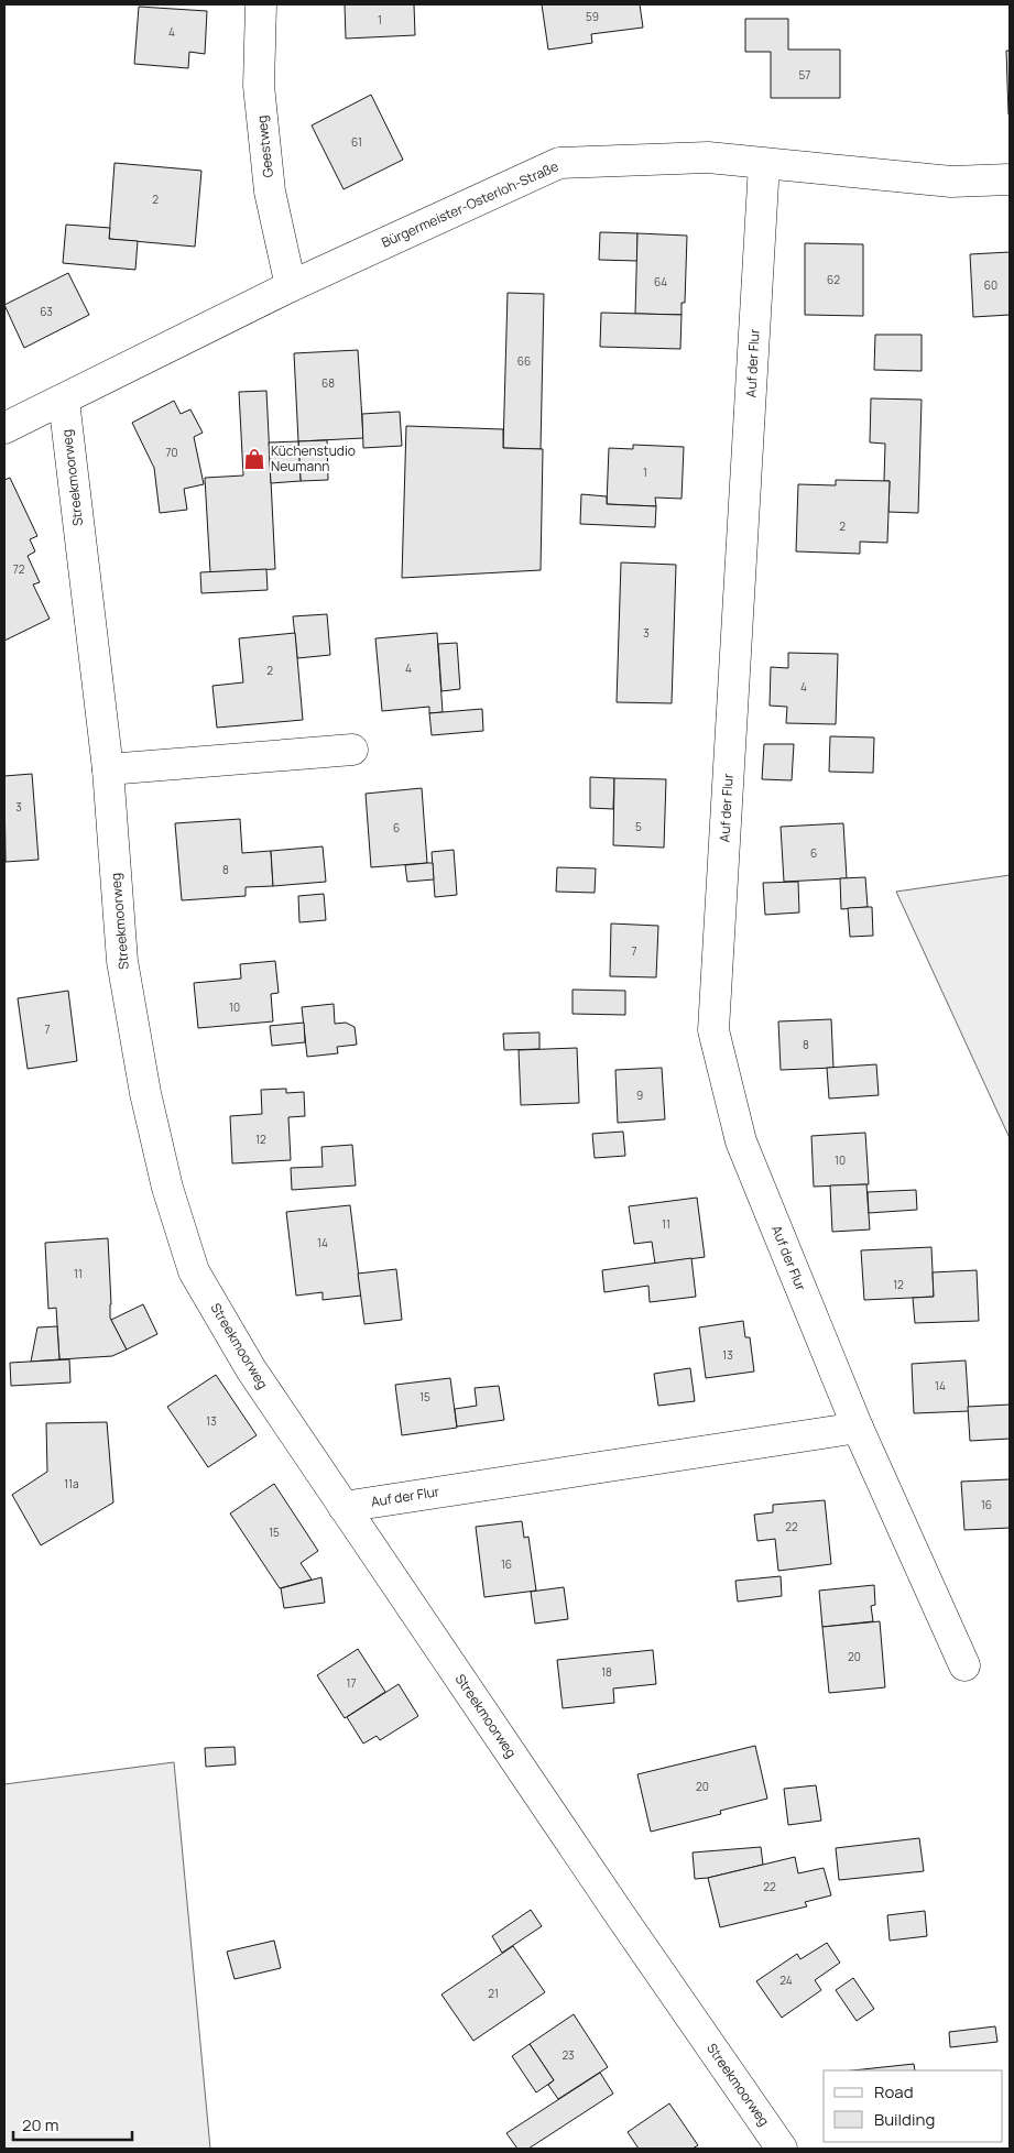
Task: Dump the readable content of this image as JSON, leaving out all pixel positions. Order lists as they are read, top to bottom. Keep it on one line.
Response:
{"streets":{"street":["Geestweg","Bürgermeister-Osterloh-Straße","Auf der Flur","Streekmoorweg"]},"crossings":[["Geestweg","Bürgermeister-Osterloh-Straße"],["Bürgermeister-Osterloh-Straße","Auf der Flur"],["Bürgermeister-Osterloh-Straße","Streekmoorweg"],["Auf der Flur","Streekmoorweg"]],"places":{"shop":["Küchenstudio Neumann"]},"house_numbers":["59","1","4","57","61","2","62","64","60","63","66","68","70","1","2","72","3","4","2","4","3","5","6","6","8","7","10","7","8","9","12","10","11","14","11","12","13","14","15","13","11a","16","22","15","16","20","18","17","20","22","24","21","23"],"legend":["Road","Building"],"scale_bar":"20 m"}
